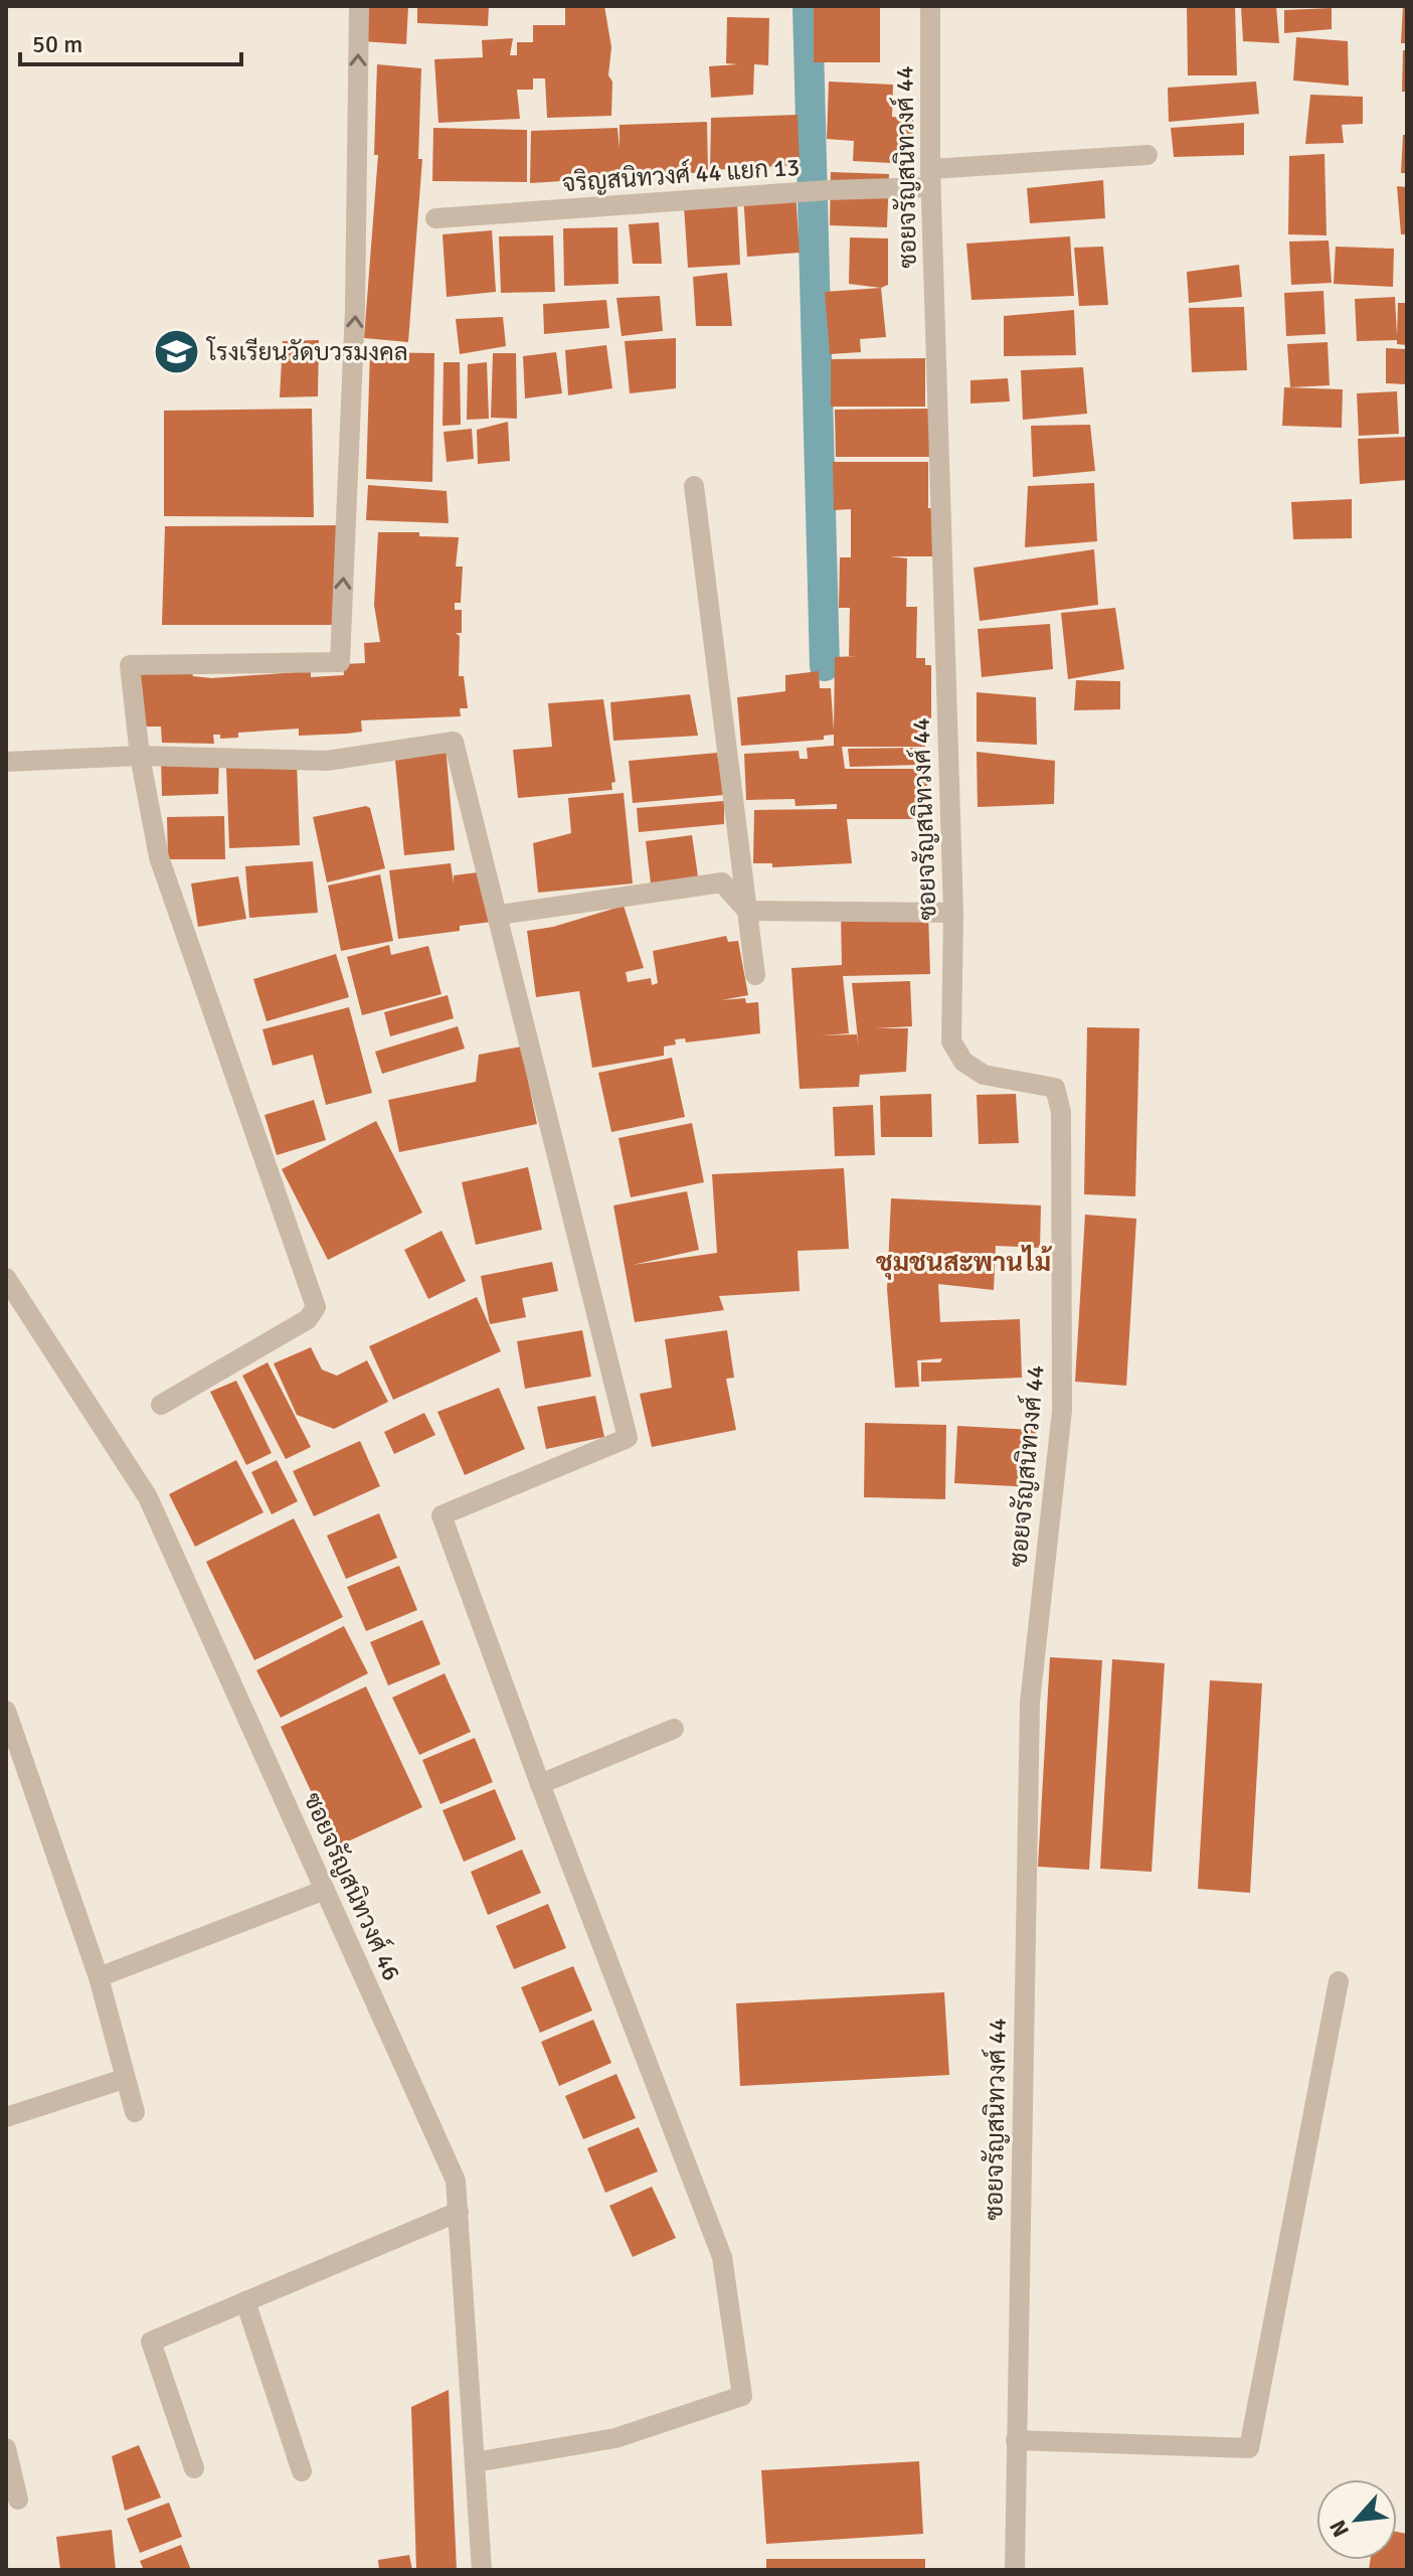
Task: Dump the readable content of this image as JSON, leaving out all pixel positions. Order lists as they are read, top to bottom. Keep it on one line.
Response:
{"streets":{"street":["ซอยจรัญสนิทวงศ์ 44","จริญสนิทวงศ์ 44 แยก 13","ซอยจรัญสนิทวงศ์ 46"]},"crossings":[["ซอยจรัญสนิทวงศ์ 44","จริญสนิทวงศ์ 44 แยก 13"]],"districts":["ชุมชนสะพานไม้"],"places":{"school or university":["โรงเรียนวัดบวรมงคล"]},"scale_bar":"50 m","north":"bottom left"}
